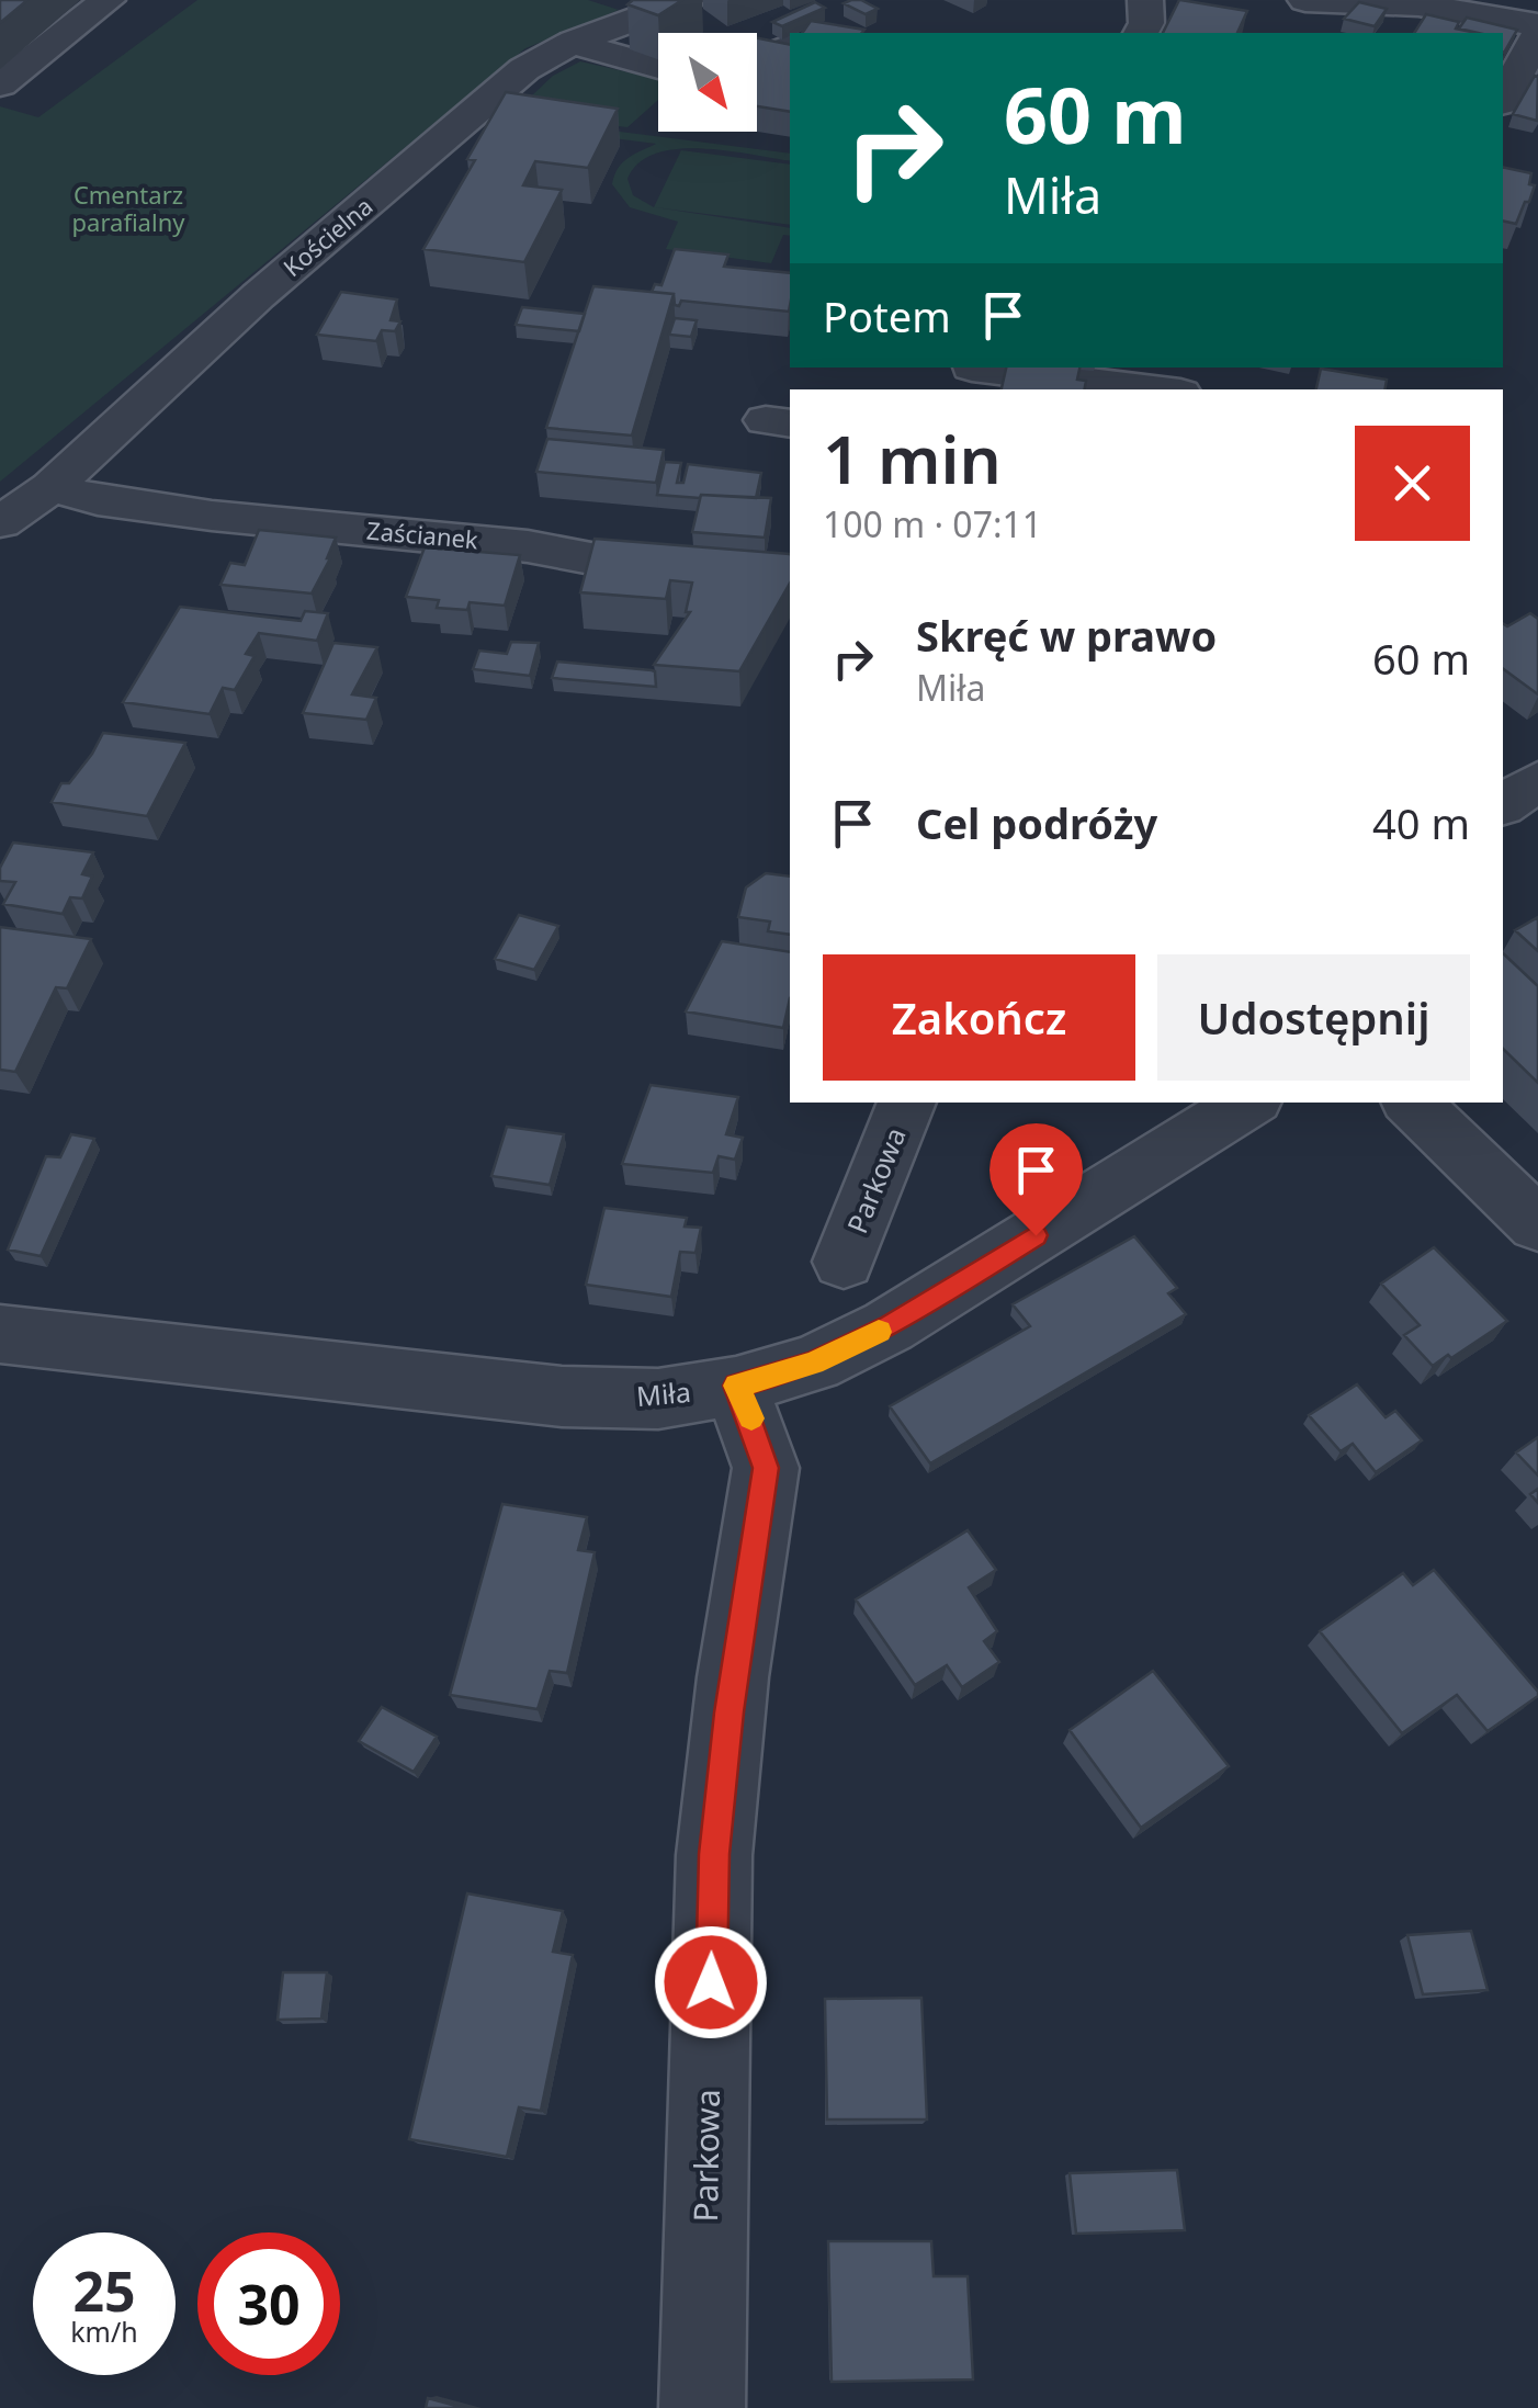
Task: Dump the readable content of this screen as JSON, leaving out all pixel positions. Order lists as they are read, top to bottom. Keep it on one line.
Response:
{"streets":{"street":["Kościelna","Zaścianek","Parkowa","Miła"]},"crossings":[["Kościelna","Zaścianek"],["Parkowa","Miła"]],"parks":["Cmentarz parafialny"],"north":"bottom right","page":{"turn":["60 m","Miła"],"then":"Potem","heading":["1 min","100 m · 07:11"],"list":[{"name":"Skręć w prawo","note":"Miła","value":"60 m"},{"name":"Cel podróży","value":"40 m"}],"buttons":["Zakończ","Udostępnij"],"speed":"25 km/h","limit":"30"}}
